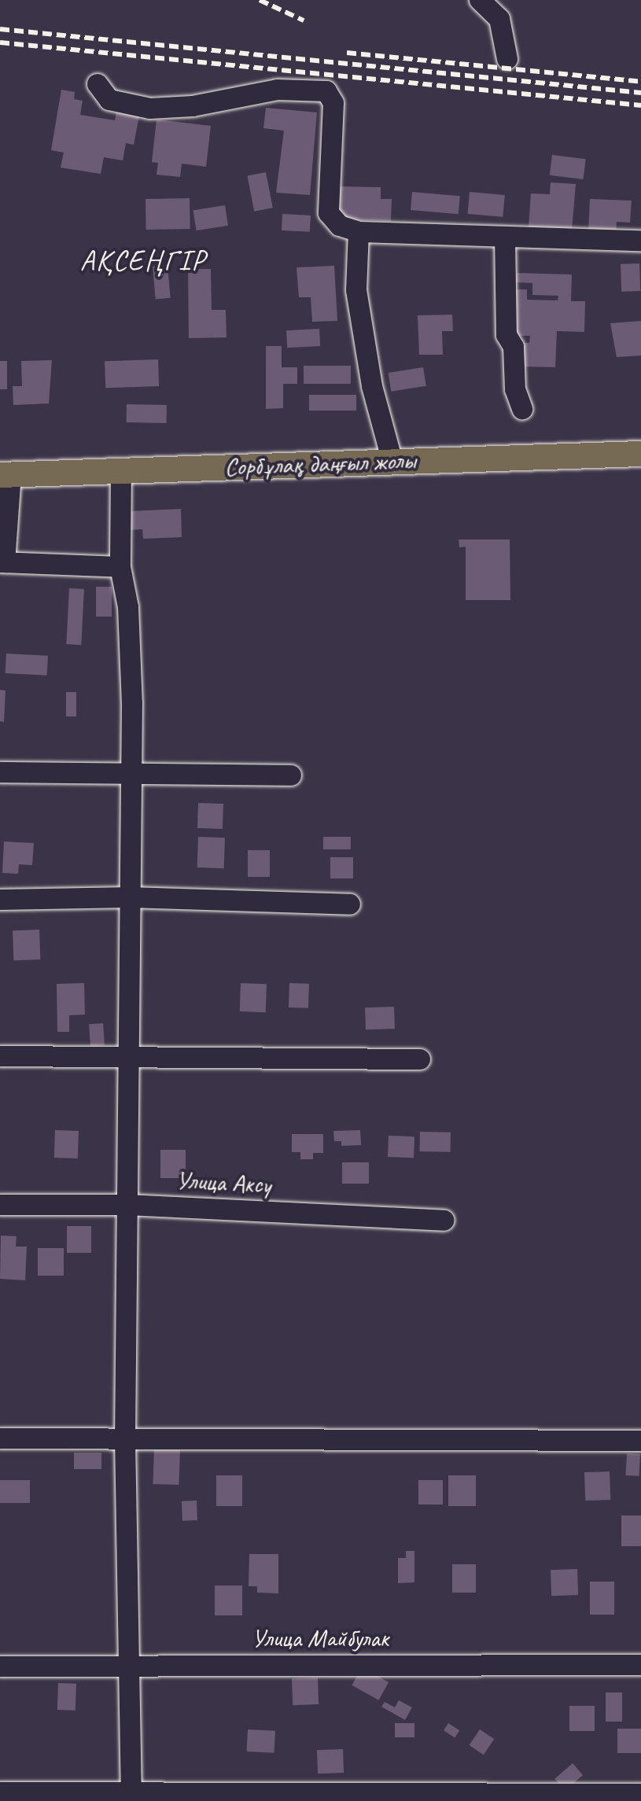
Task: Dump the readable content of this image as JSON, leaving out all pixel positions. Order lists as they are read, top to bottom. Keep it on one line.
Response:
{"streets":{"main road":["Сорбұлақ даңғыл жолы"],"street":["Улица Аксу","Улица Майбулак"]},"districts":["АҚСЕҢГІР"]}
